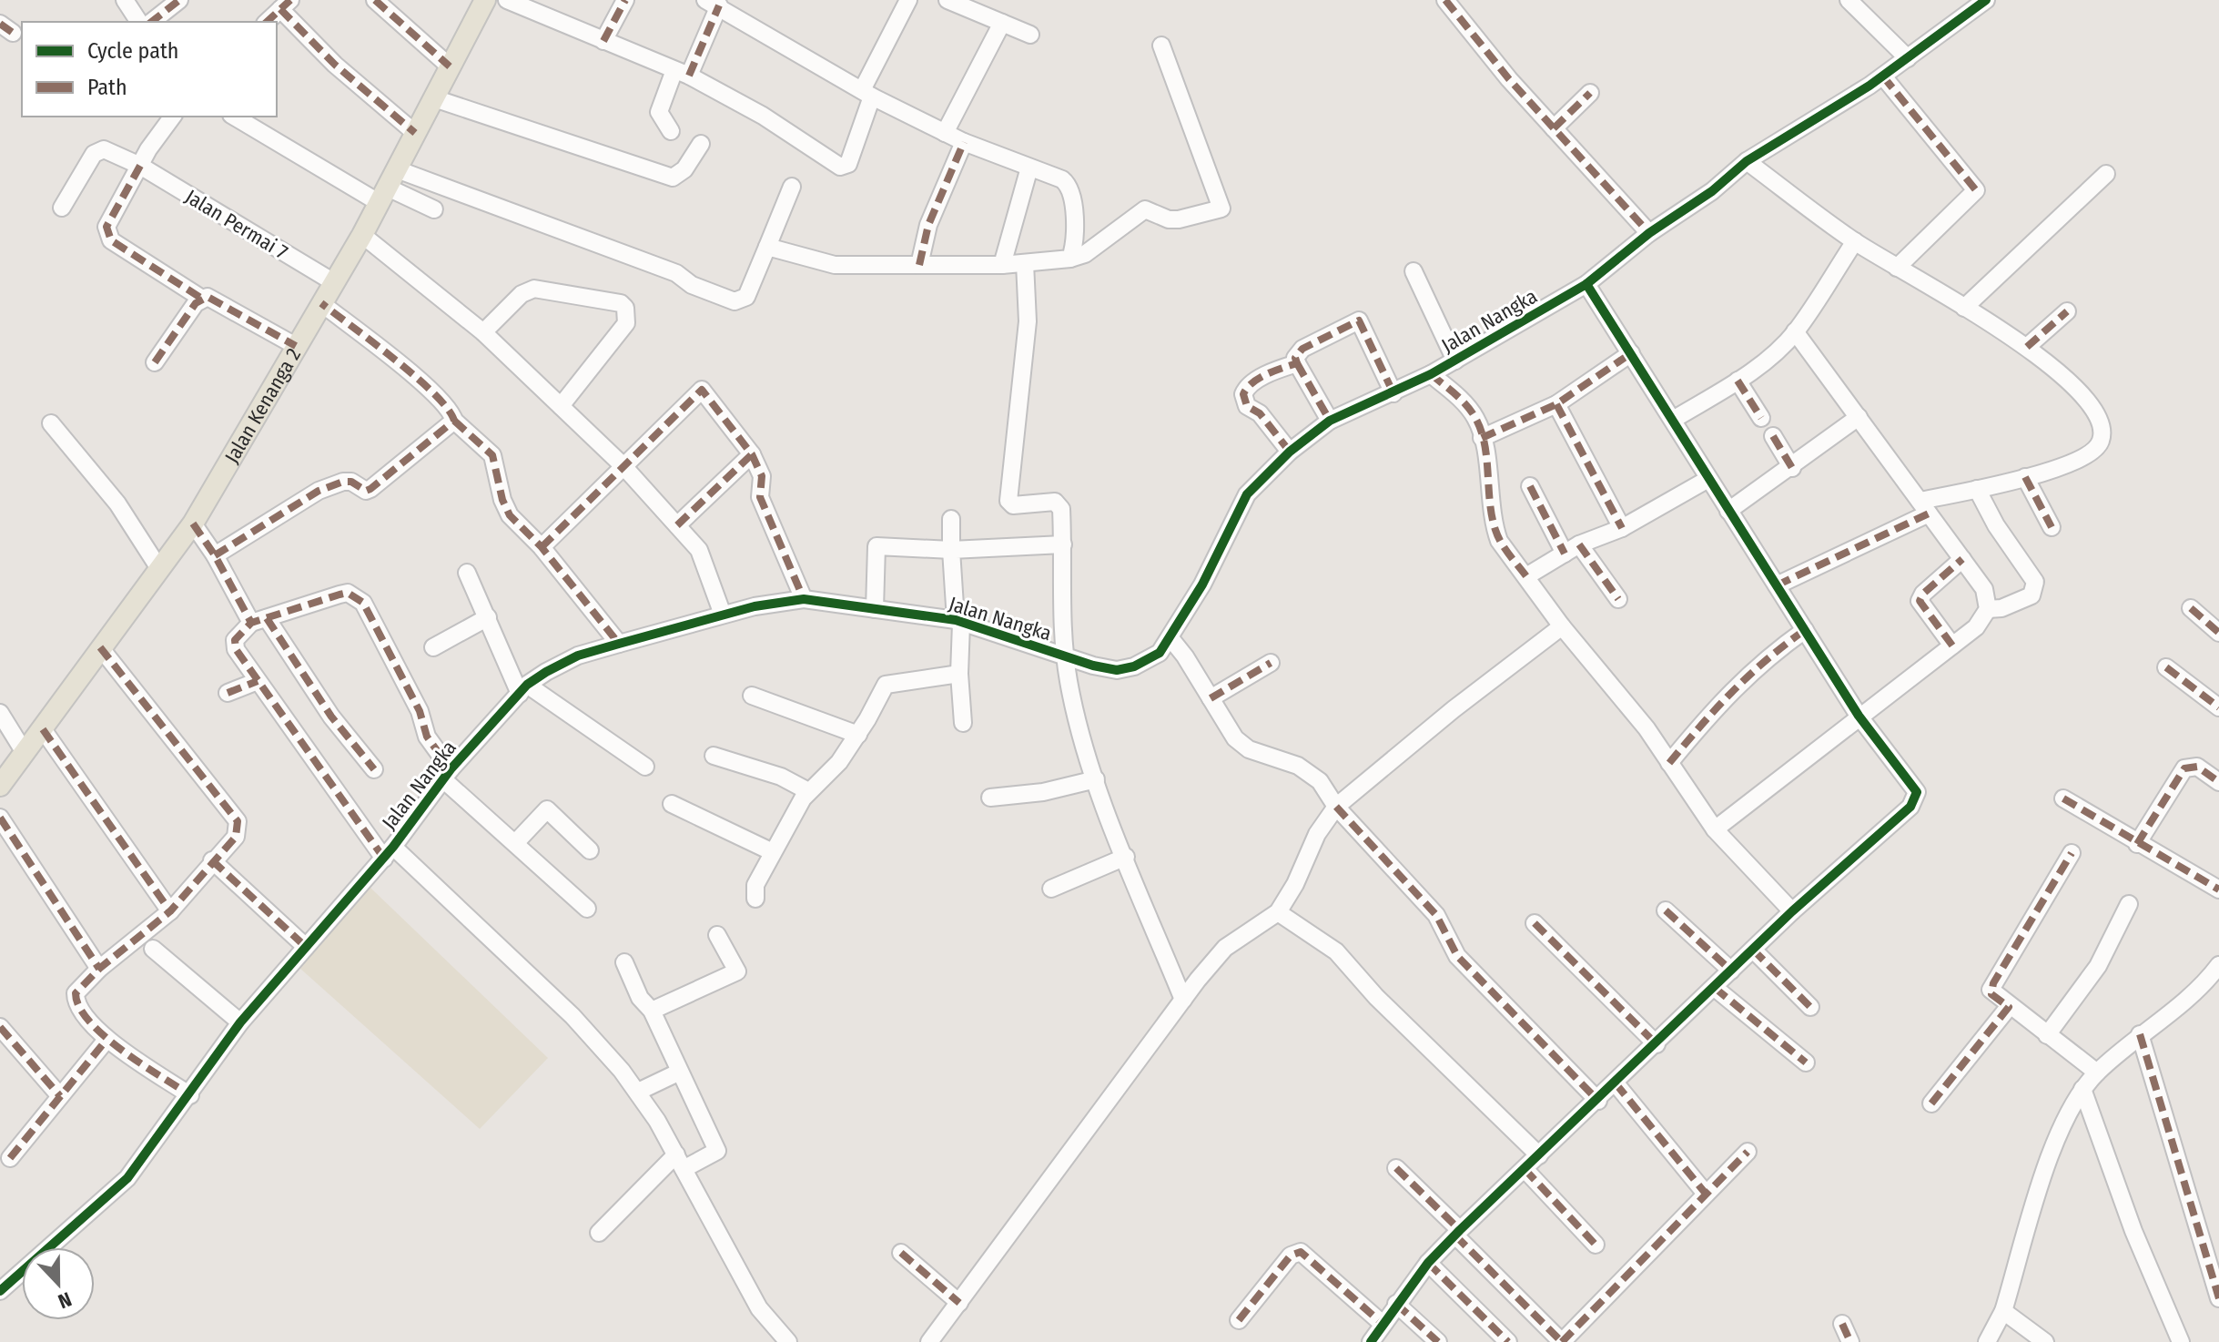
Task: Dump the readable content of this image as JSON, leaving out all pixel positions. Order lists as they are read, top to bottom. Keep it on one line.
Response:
{"streets":{"main road":["Jalan Kenanga 2"],"street":["Jalan Permai 7","Jalan Nangka"]},"crossings":[["Jalan Permai 7","Jalan Kenanga 2"]],"legend":["Cycle path","Path"],"north":"bottom"}
